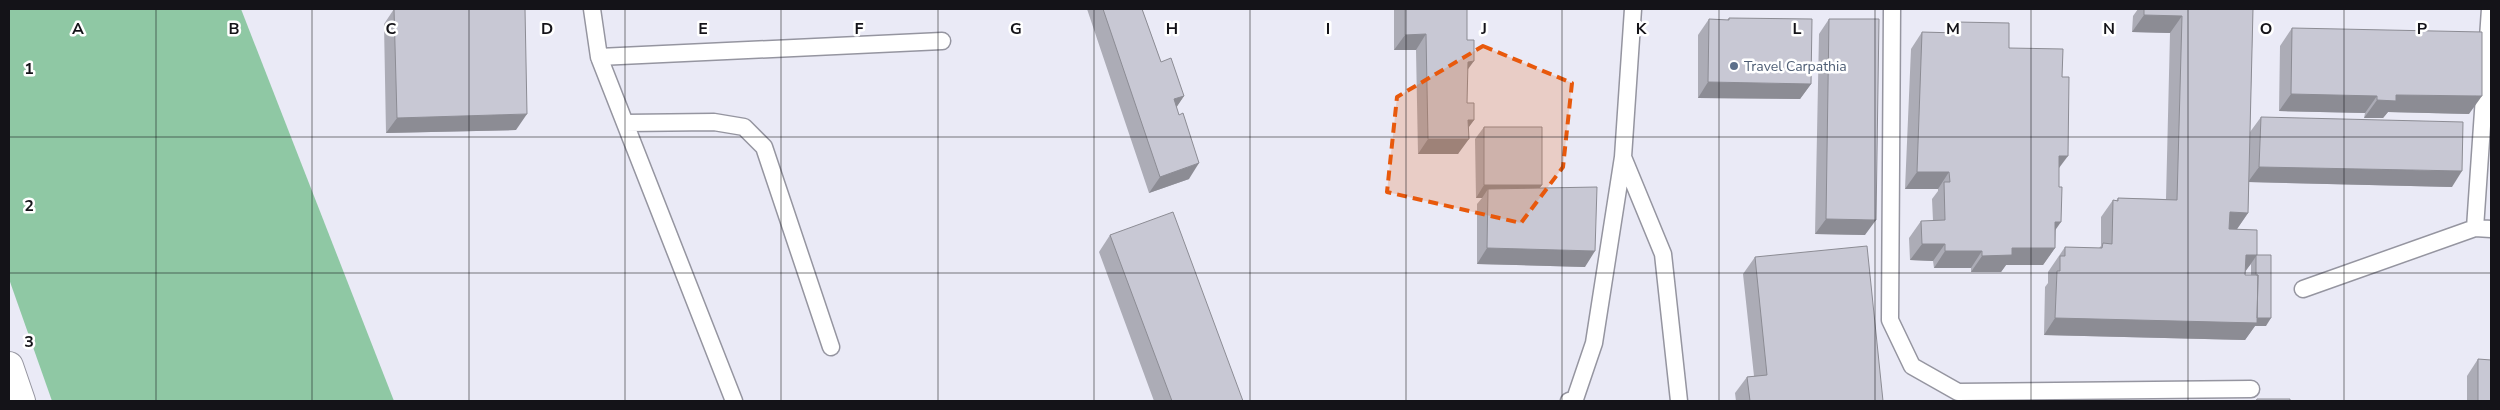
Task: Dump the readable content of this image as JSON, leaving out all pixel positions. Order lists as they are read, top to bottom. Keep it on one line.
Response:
{"places":["Travel Carpathia"],"grid":{"columns":["A","B","C","D","E","F","G","H","I","J","K","L","M","N","O","P"],"rows":["1","2","3"]}}
